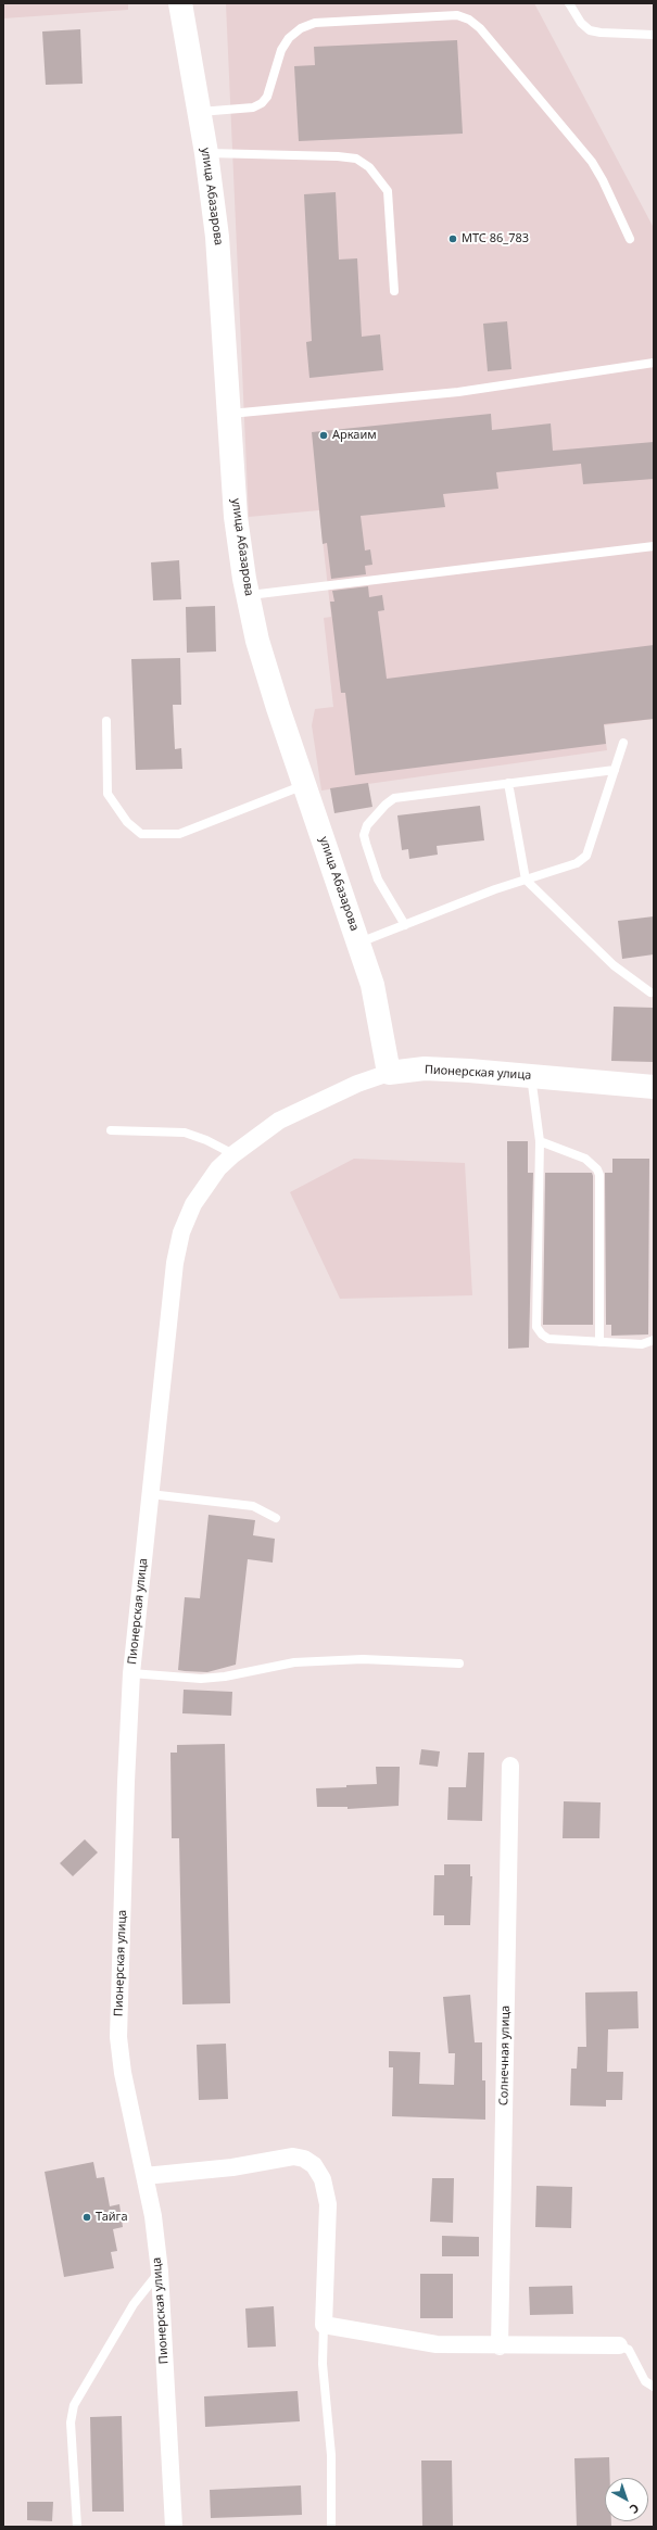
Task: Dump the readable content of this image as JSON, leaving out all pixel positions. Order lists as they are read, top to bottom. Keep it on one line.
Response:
{"streets":{"street":["улица Абазарова","Пионерская улица","Солнечная улица"]},"crossings":[["улица Абазарова","Пионерская улица"]],"places":["МТС 86_783","Аркаим","Тайга"],"north":"bottom right"}
